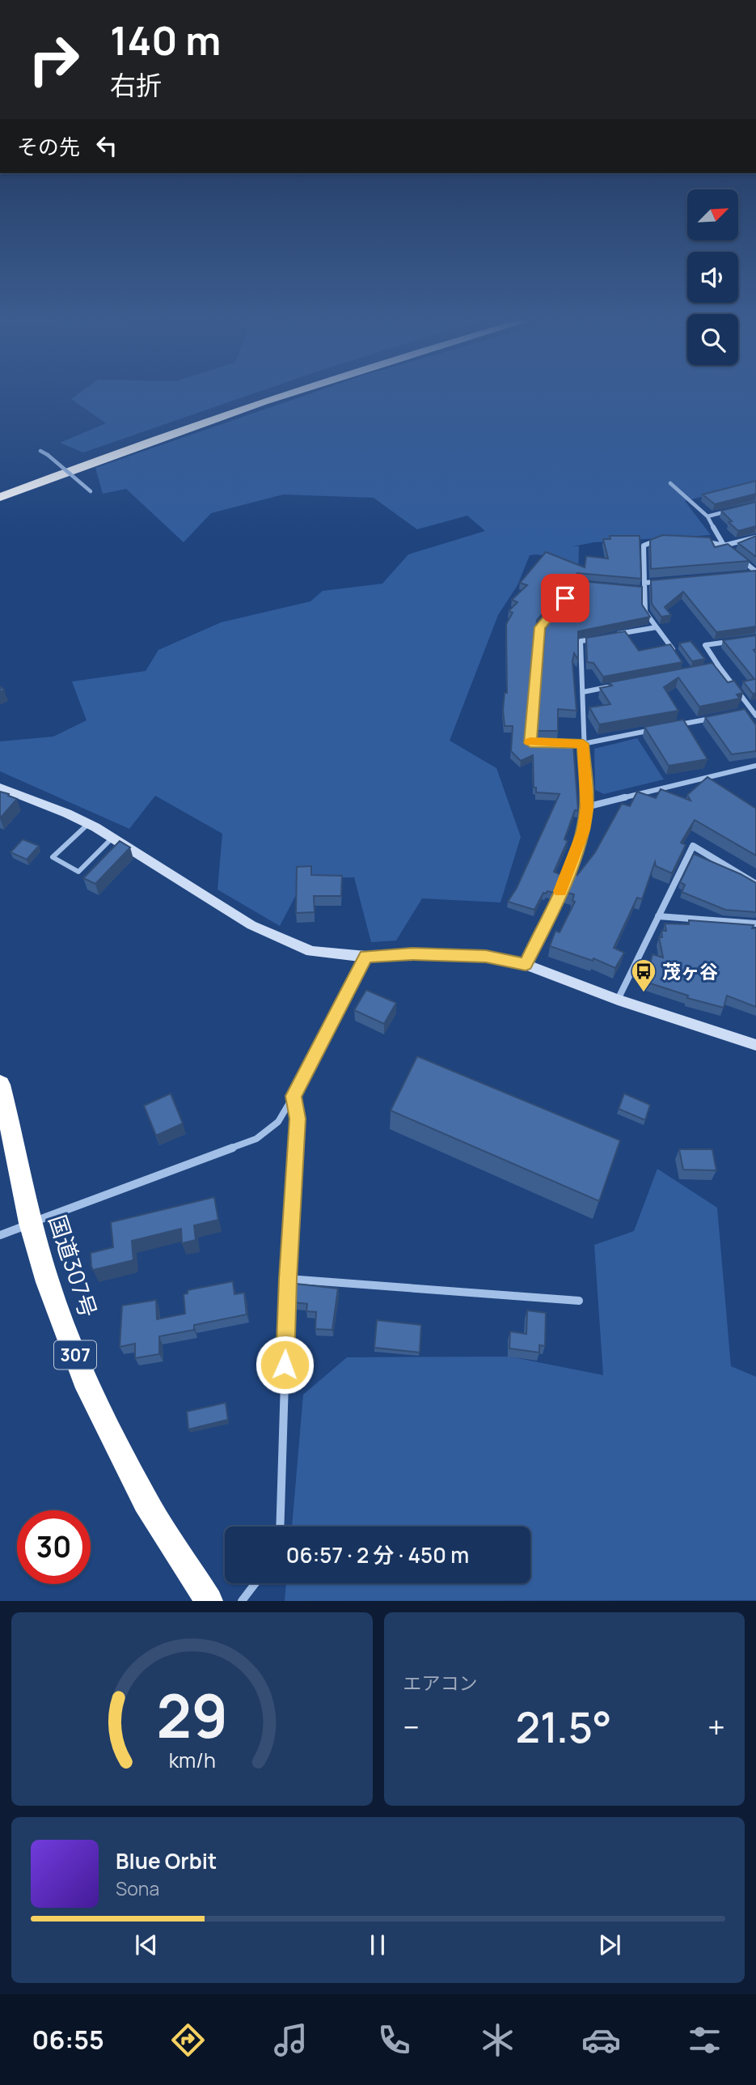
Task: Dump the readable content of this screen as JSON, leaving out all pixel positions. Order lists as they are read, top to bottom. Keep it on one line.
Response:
{"streets":{"highway":["国道307号","307"]},"places":{"bus stop":["茂ヶ谷"]},"north":"top right","page":{"turn":["140 m","右折"],"then":"その先","limit":"30","trip":"06:57 · 2 分 · 450 m","tile":"エアコン","heat":["−","21.5°","+"],"song":["Blue Orbit","Sona"],"tabs":"06:55","gauge":["29","km/h"]}}
